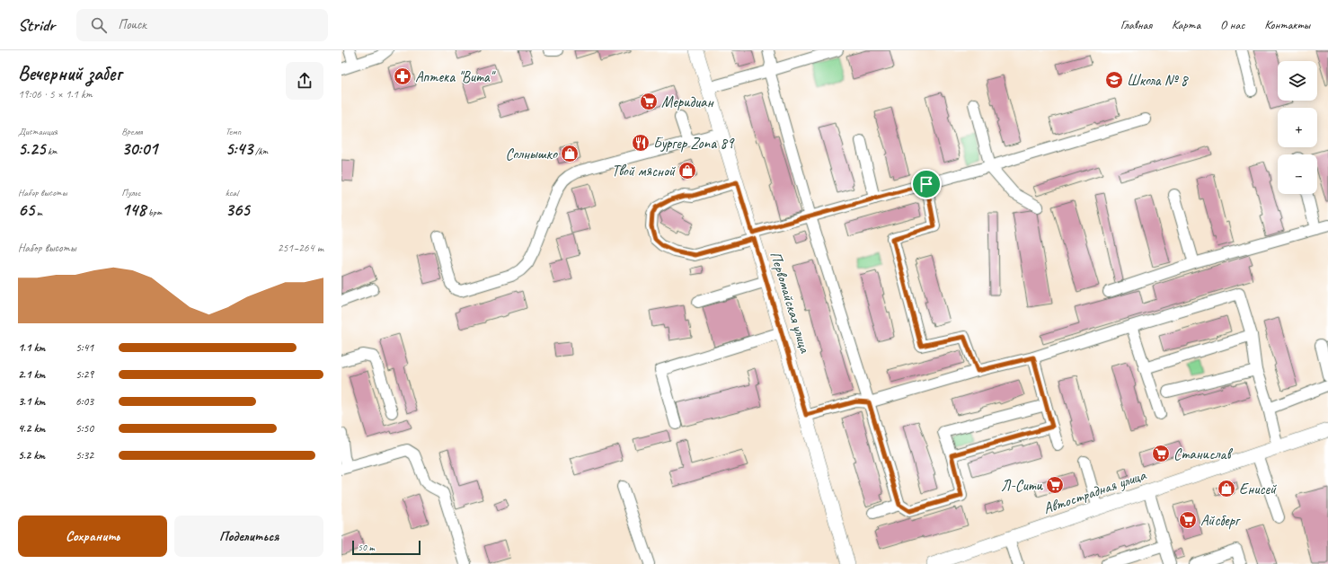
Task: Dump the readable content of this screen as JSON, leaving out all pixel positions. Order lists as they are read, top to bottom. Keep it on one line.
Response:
{"streets":{"main road":["Первомайская улица","Автострадная улица"]},"places":{"pharmacy":["Аптека \"Вита\""],"school or university":["Школа № 8"],"supermarket":["Меридиан","Станислав","Л-Сити","Айсберг"],"restaurant":["Бургер Zona 89"],"shop":["Солнышко","Твой мясной","Енисей"]},"scale_bar":"50 m","page":{"header":"Stridr","search":"Поиск","nav":["Главная","Карта","О нас","Контакты"],"heading":["Вечерний забег","19:06 · 5 × 1.1 km"],"map_buttons":["+","−"],"stats":[["Дистанция","5.25 km"],["Время","30:01"],["Темп","5:43 /km"],["Набор высоты","65 m"],["Пульс","148 bpm"],["kcal","365"]],"chart":["Набор высоты","251–264 m"],"list":[{"name":"1.1 km","note":"5:41"},{"name":"2.1 km","note":"5:29"},{"name":"3.1 km","note":"6:03"},{"name":"4.2 km","note":"5:50"},{"name":"5.2 km","note":"5:32"}],"buttons":["Сохранить","Поделиться"],"scale":"50 m"}}
